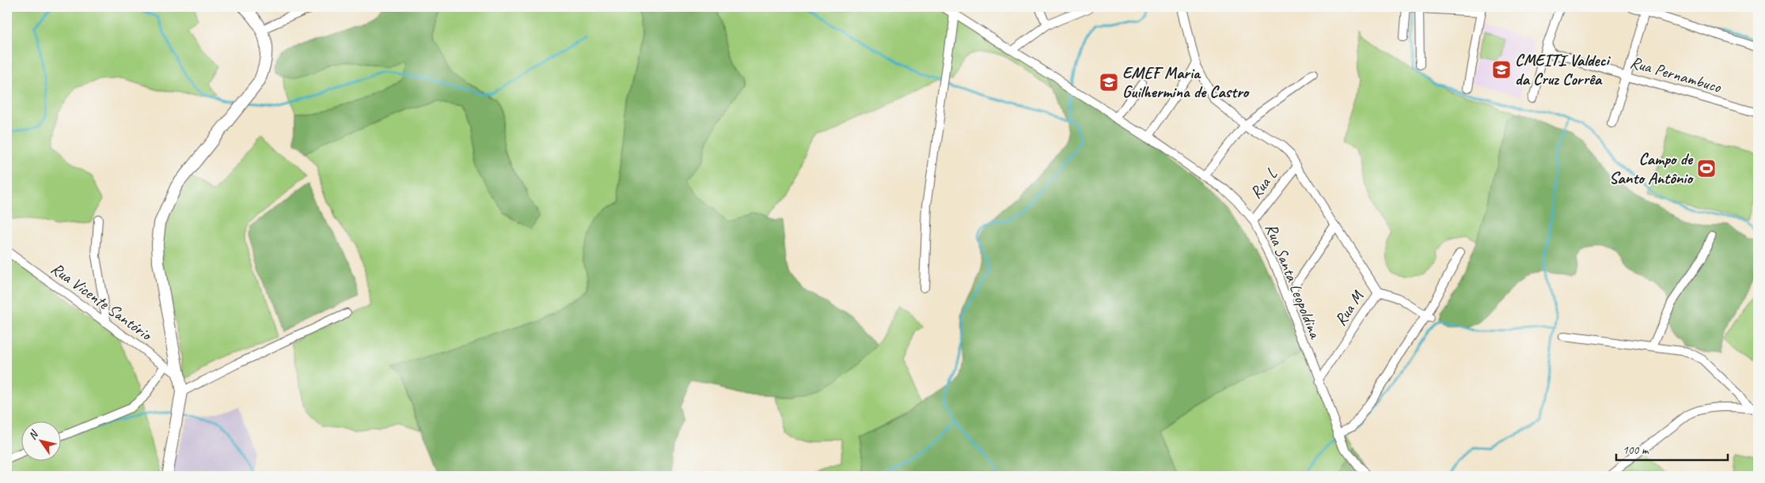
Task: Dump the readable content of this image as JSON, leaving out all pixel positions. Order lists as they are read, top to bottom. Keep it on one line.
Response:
{"streets":{"street":["Rua Pernambuco","Rua L","Rua Santa Leopoldina","Rua Vicente Santório","Rua M"]},"crossings":[["Rua L","Rua Santa Leopoldina"],["Rua Santa Leopoldina","Rua M"]],"places":{"school or university":["CMEITI Valdeci da Cruz Corrêa","EMEF Maria Guilhermina de Castro"],"sports":["Campo de Santo Antônio"]},"scale_bar":"100 m","north":"top left"}
